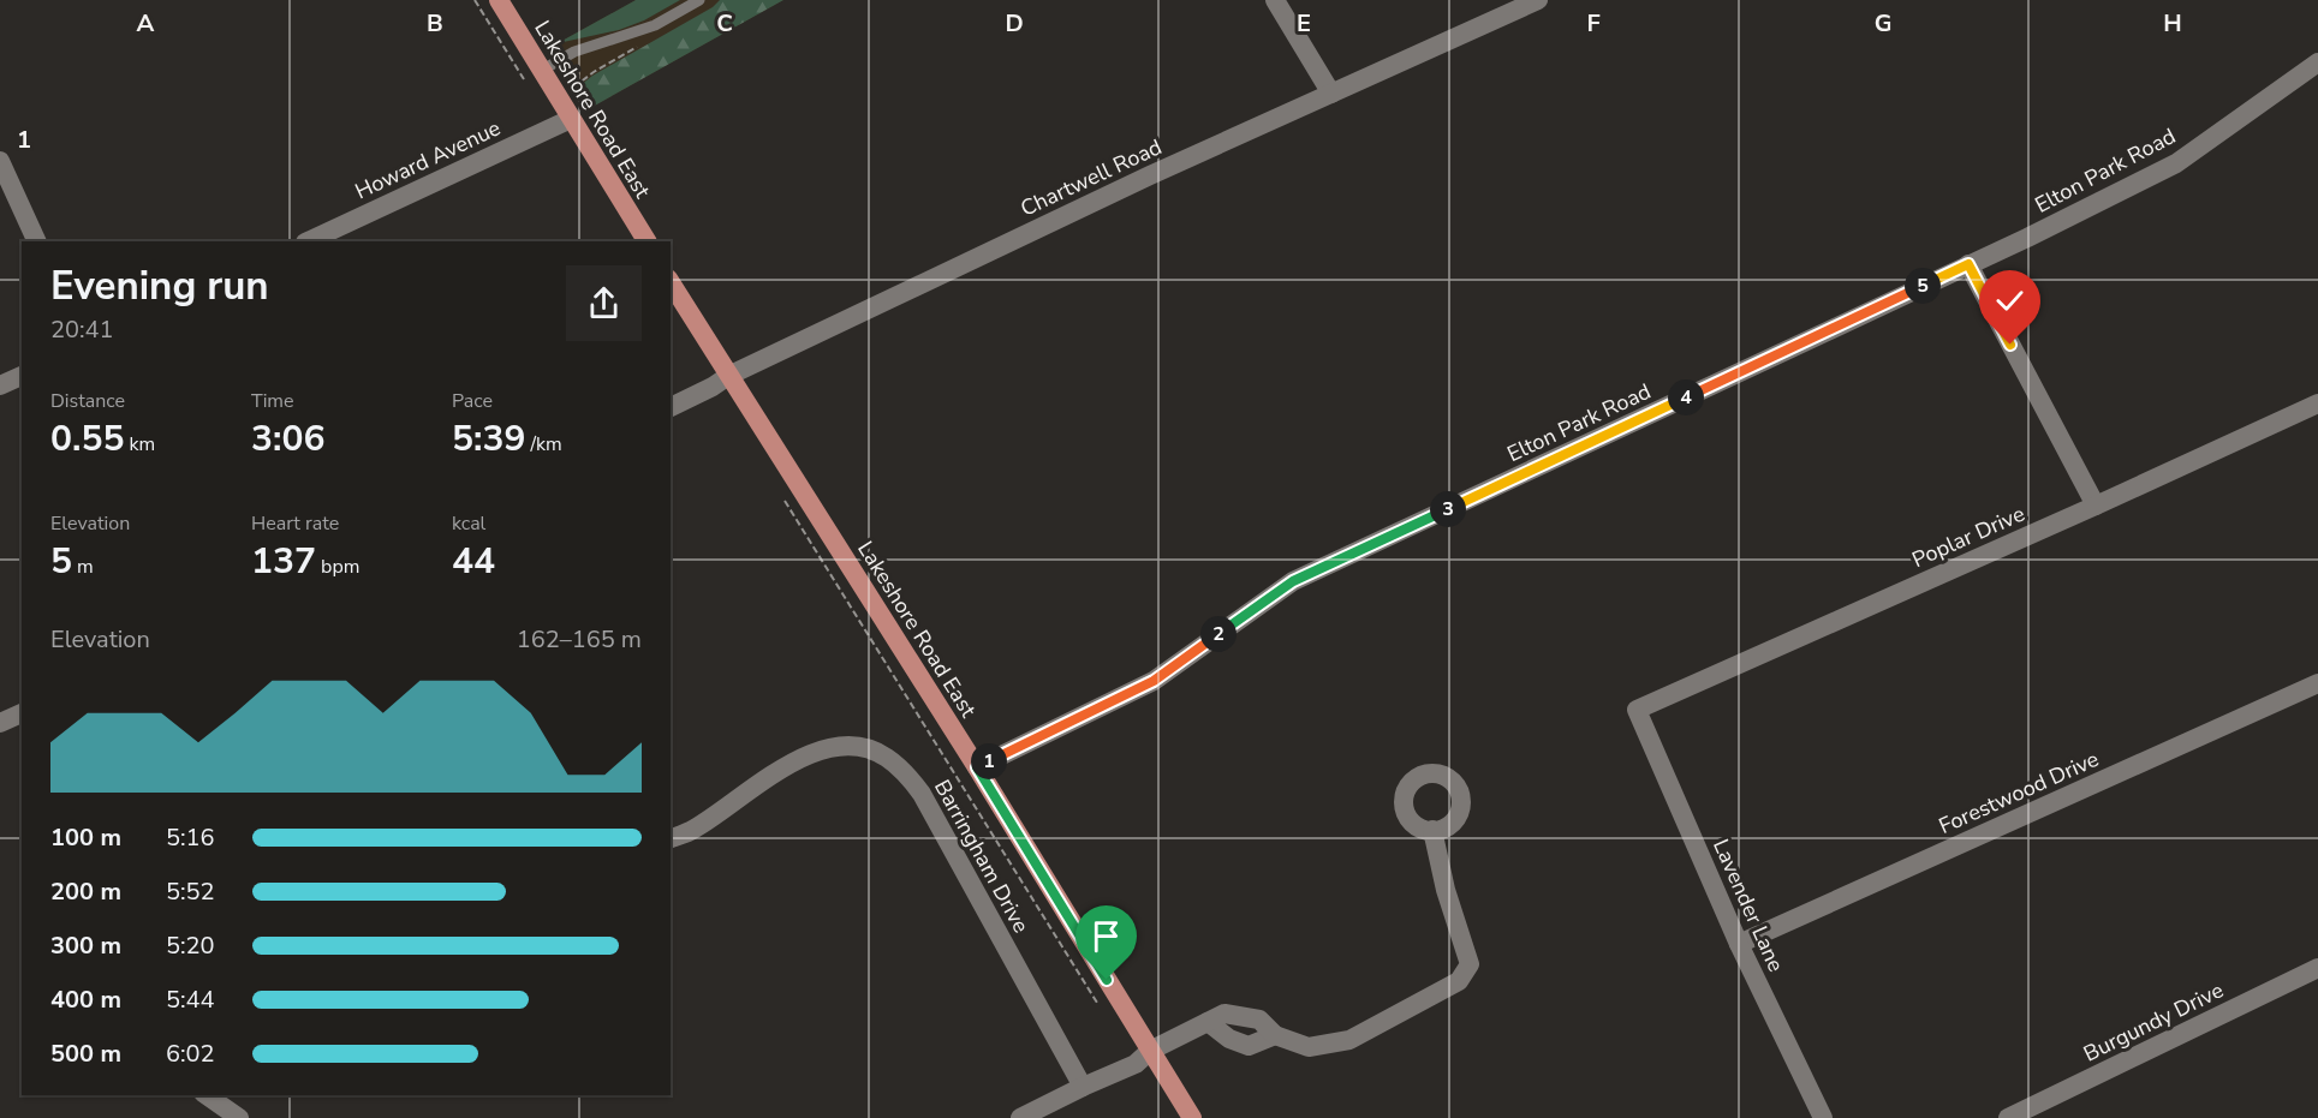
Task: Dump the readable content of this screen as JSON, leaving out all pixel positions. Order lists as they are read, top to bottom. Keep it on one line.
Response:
{"streets":{"main road":["Lakeshore Road East"],"street":["Howard Avenue","Elton Park Road","Chartwell Road","Poplar Drive","Forestwood Drive","Barringham Drive","Lavender Lane","Burgundy Drive"]},"crossings":[["Lakeshore Road East","Howard Avenue"],["Lakeshore Road East","Elton Park Road"],["Lakeshore Road East","Chartwell Road"],["Poplar Drive","Lavender Lane"],["Forestwood Drive","Lavender Lane"]],"page":{"heading":["Evening run","20:41"],"pins":["5","4","3","2","1"],"stats":[["Distance","0.55 km"],["Time","3:06"],["Pace","5:39 /km"],["Elevation","5 m"],["Heart rate","137 bpm"],["kcal","44"]],"chart":["Elevation","162–165 m"],"list":[{"name":"100 m","note":"5:16"},{"name":"200 m","note":"5:52"},{"name":"300 m","note":"5:20"},{"name":"400 m","note":"5:44"},{"name":"500 m","note":"6:02"}]},"grid":{"columns":["A","B","C","D","E","F","G","H"],"rows":["1"]}}
